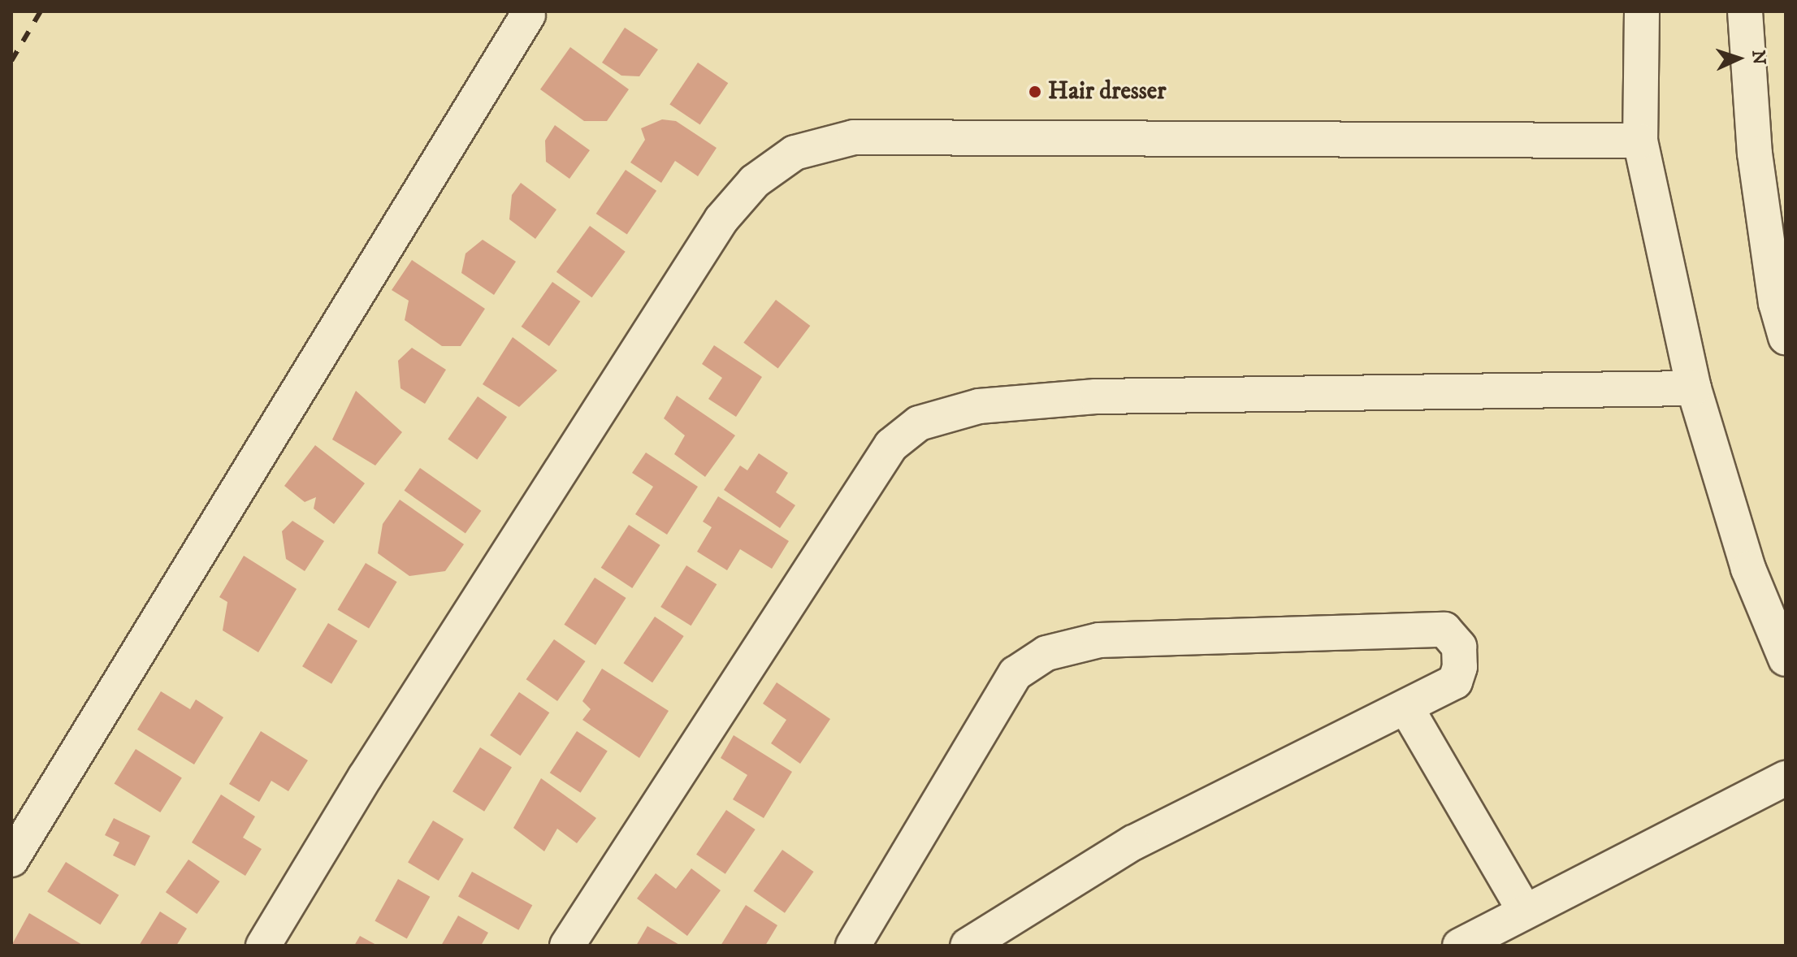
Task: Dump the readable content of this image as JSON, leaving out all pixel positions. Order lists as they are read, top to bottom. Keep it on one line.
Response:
{"places":["Hair dresser"],"north":"right"}
